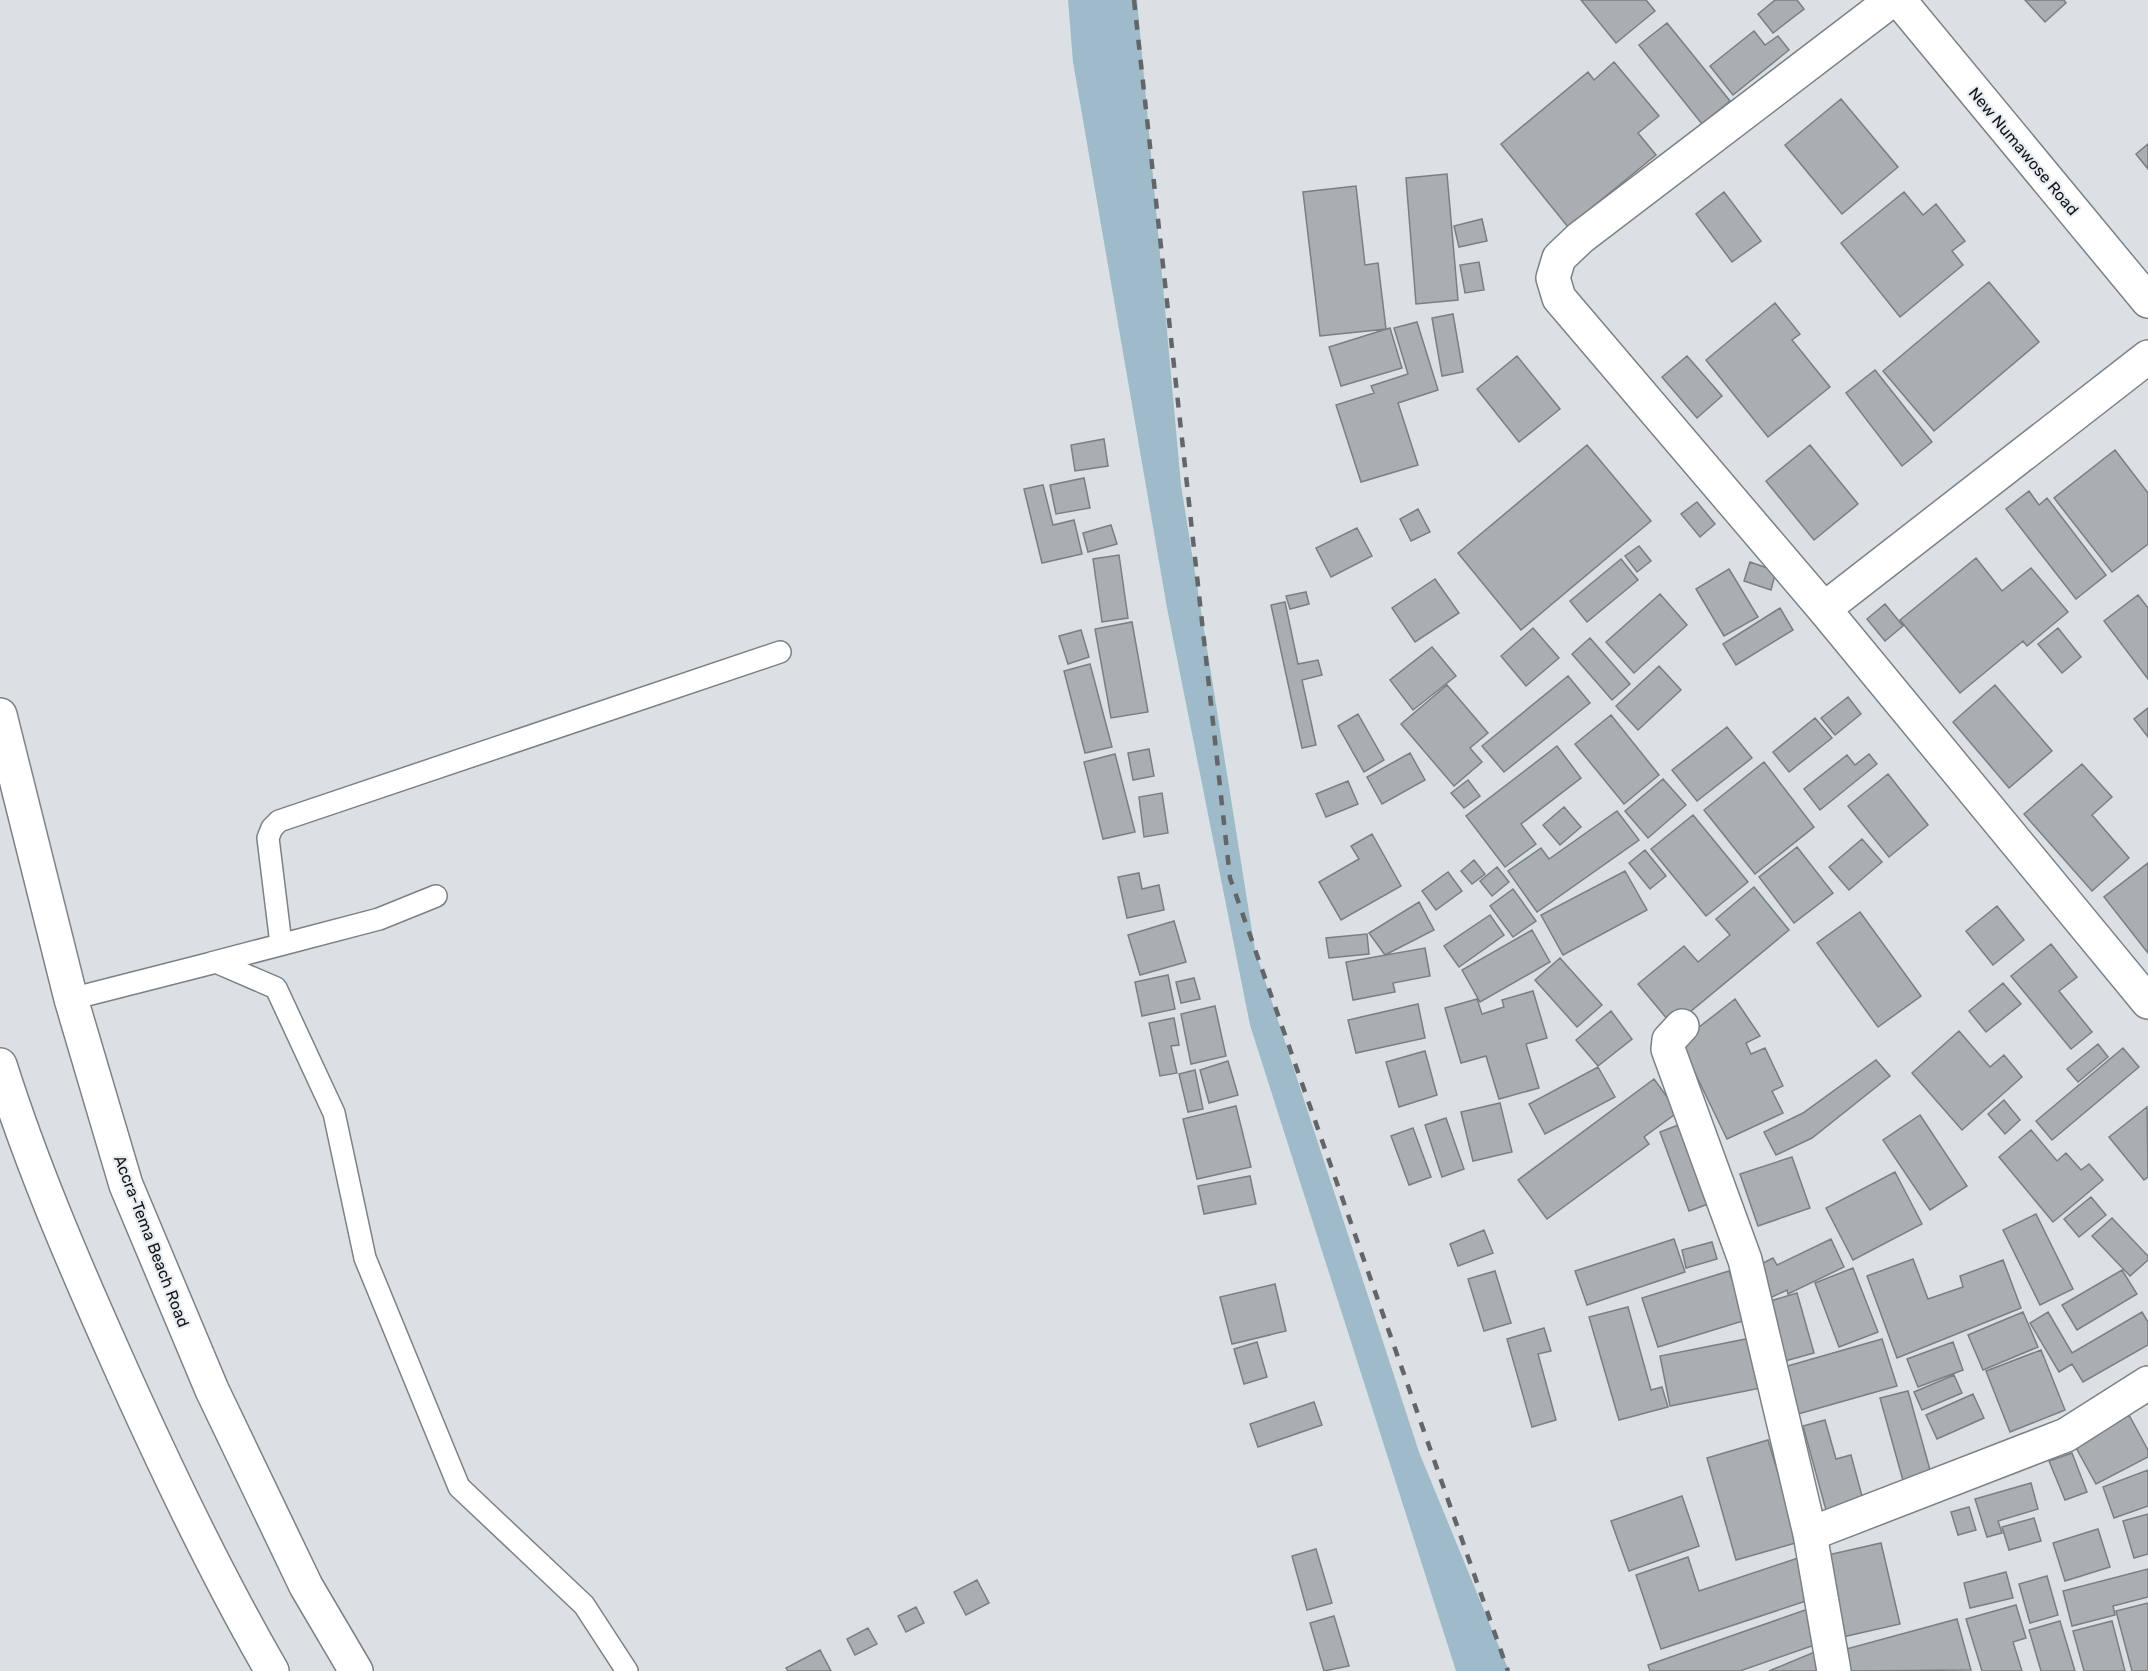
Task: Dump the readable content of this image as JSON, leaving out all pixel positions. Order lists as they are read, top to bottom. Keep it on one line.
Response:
{"streets":{"street":["New Numawose Road","Accra-Tema Beach Road"]}}
